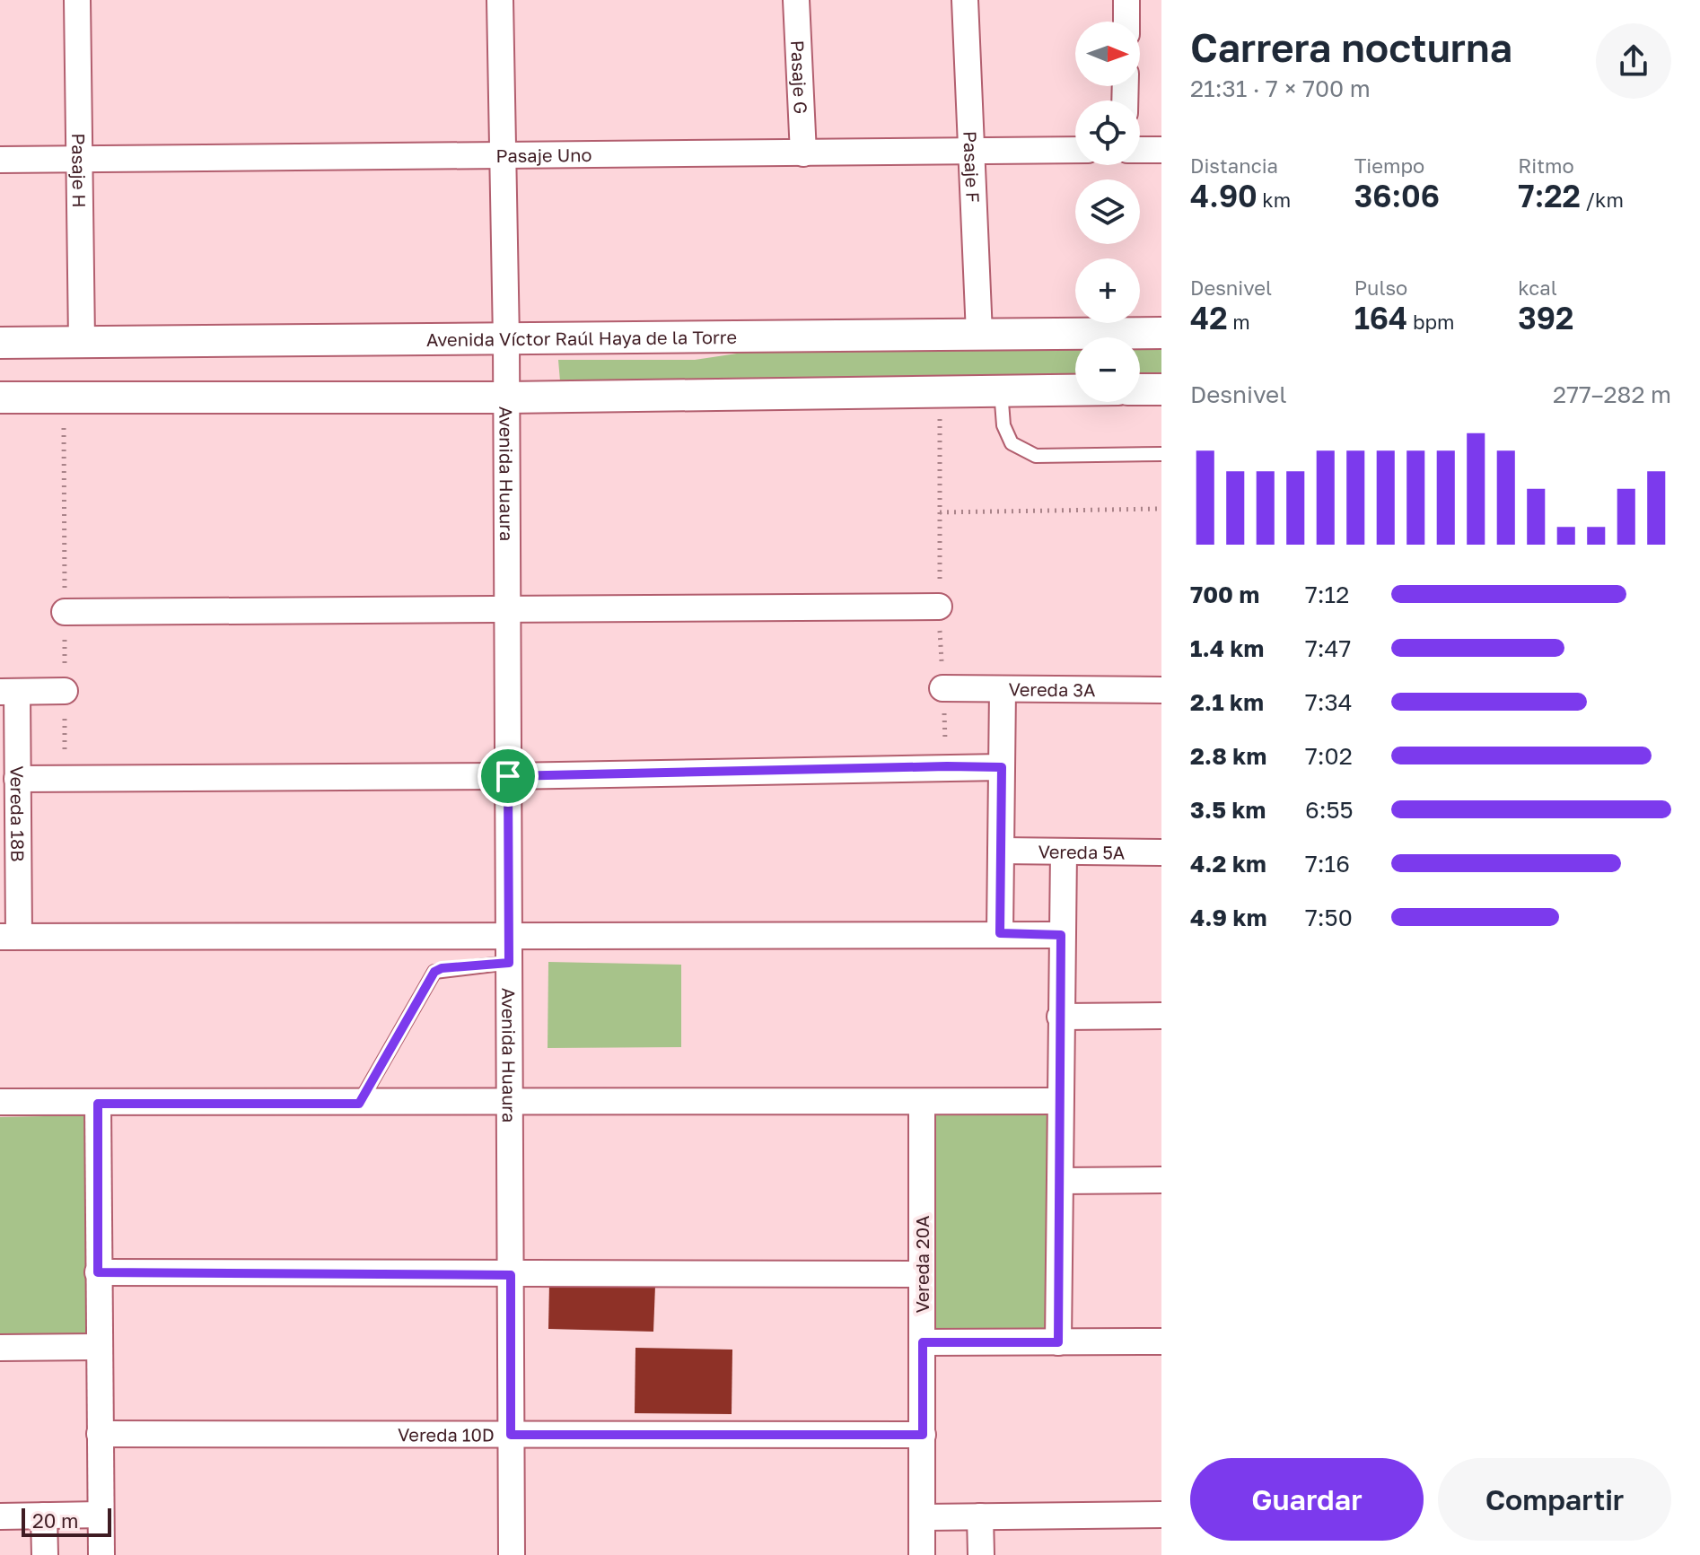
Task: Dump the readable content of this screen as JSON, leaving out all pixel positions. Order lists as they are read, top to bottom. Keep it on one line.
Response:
{"streets":{"street":["Pasaje G","Pasaje Uno","Pasaje F","Pasaje H","Avenida Víctor Raúl Haya de la Torre","Avenida Huaura","Vereda 3A","Vereda 18B","Vereda 5A","Vereda 20A","Vereda 10D"]},"crossings":[["Pasaje G","Pasaje Uno"],["Pasaje Uno","Pasaje F"],["Pasaje Uno","Pasaje H"],["Pasaje Uno","Avenida Huaura"],["Pasaje F","Avenida Víctor Raúl Haya de la Torre"],["Pasaje H","Avenida Víctor Raúl Haya de la Torre"],["Avenida Víctor Raúl Haya de la Torre","Avenida Huaura"],["Avenida Huaura","Vereda 10D"],["Vereda 20A","Vereda 10D"]],"scale_bar":"20 m","north":"right","page":{"heading":["Carrera nocturna","21:31 · 7 × 700 m"],"map_buttons":["+","−"],"stats":[["Distancia","4.90 km"],["Tiempo","36:06"],["Ritmo","7:22 /km"],["Desnivel","42 m"],["Pulso","164 bpm"],["kcal","392"]],"chart":["Desnivel","277–282 m"],"list":[{"name":"700 m","note":"7:12"},{"name":"1.4 km","note":"7:47"},{"name":"2.1 km","note":"7:34"},{"name":"2.8 km","note":"7:02"},{"name":"3.5 km","note":"6:55"},{"name":"4.2 km","note":"7:16"},{"name":"4.9 km","note":"7:50"}],"buttons":["Guardar","Compartir"],"scale":"20 m"}}
